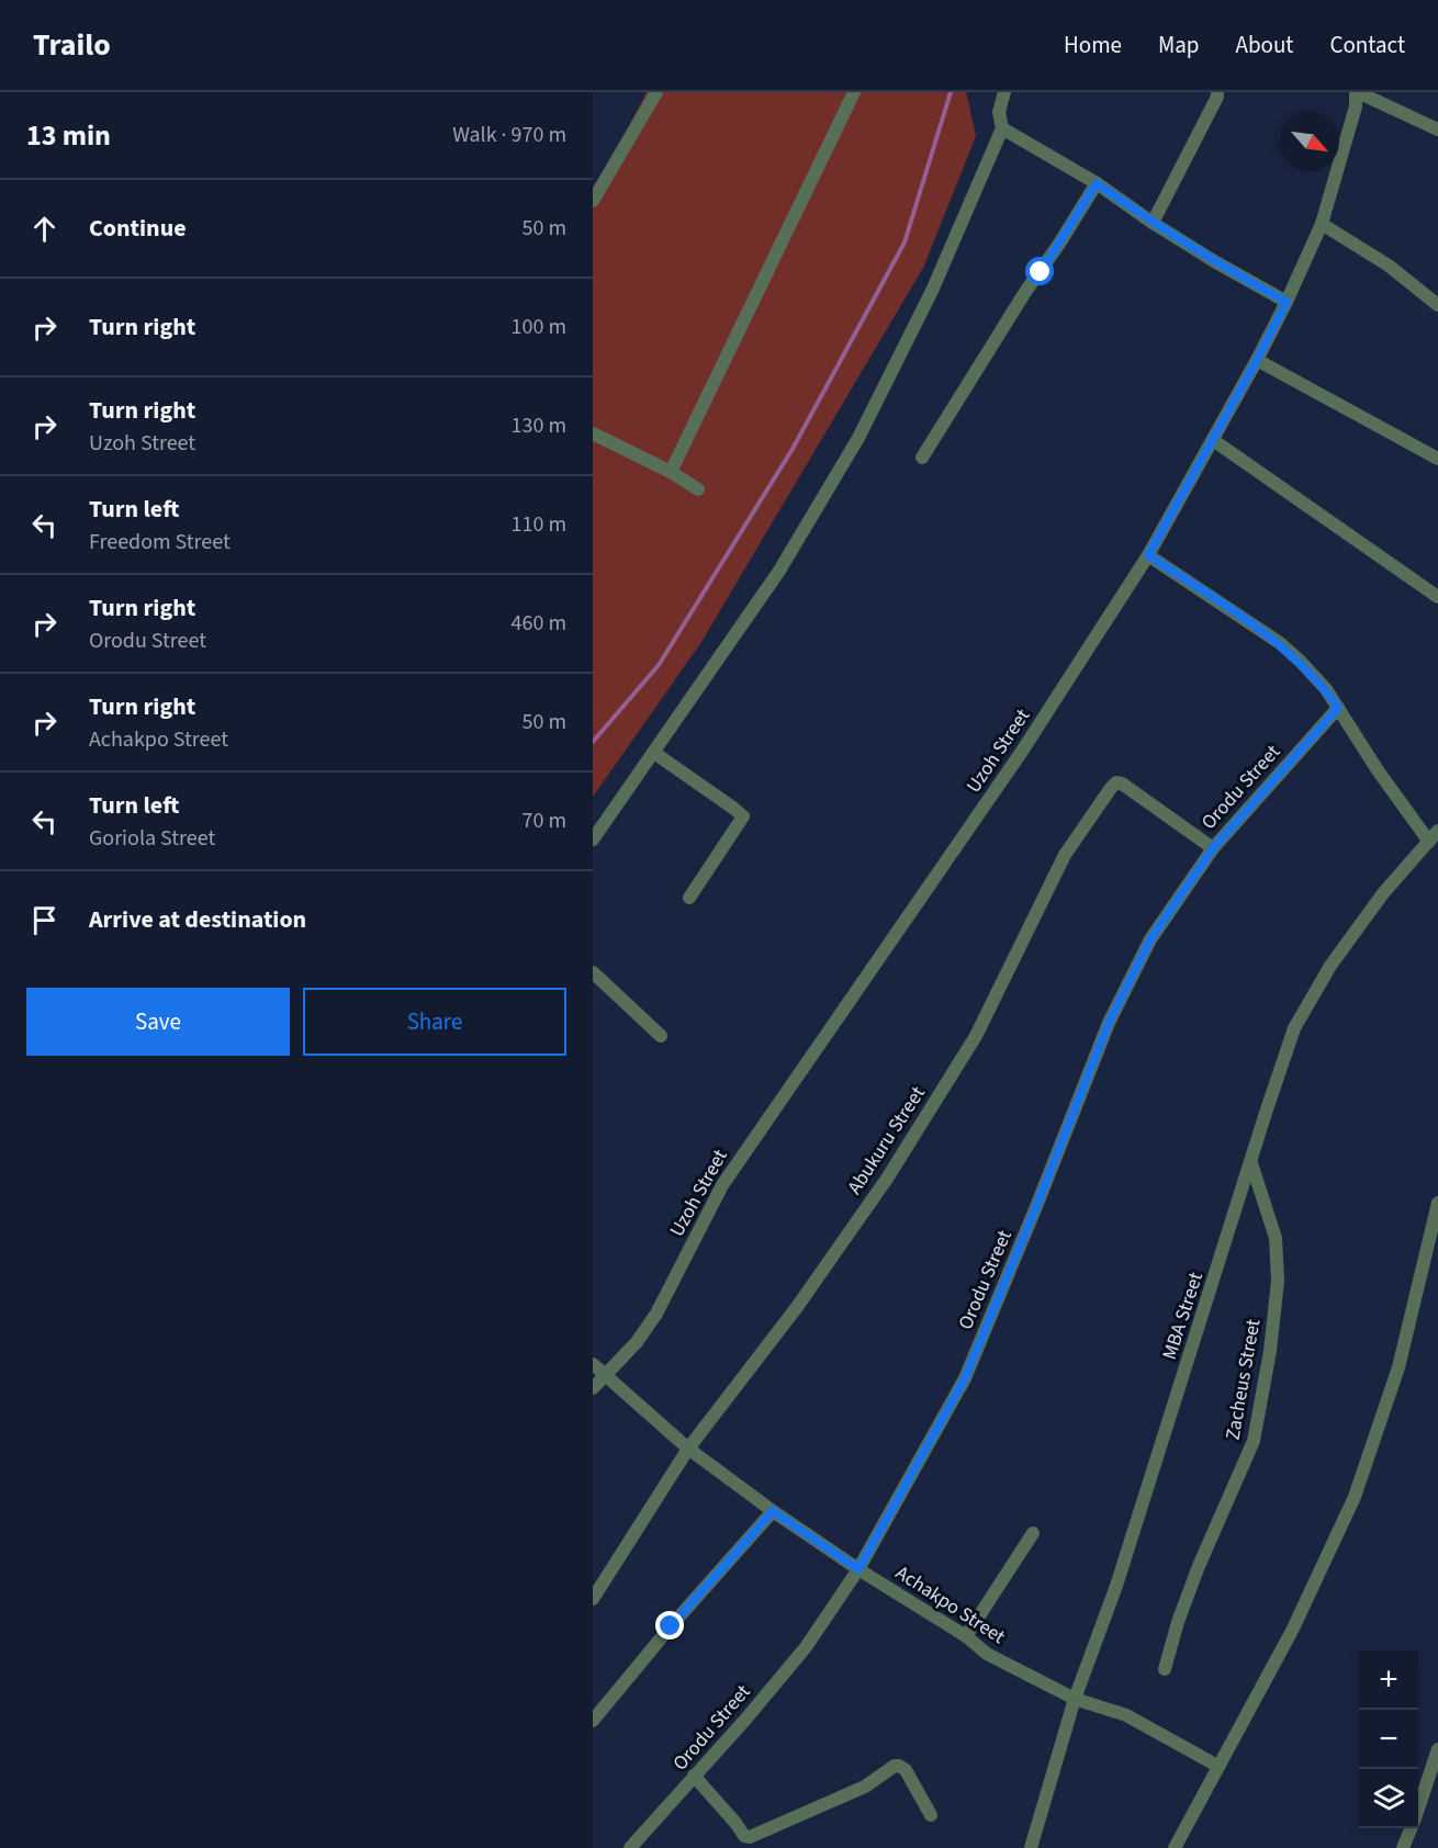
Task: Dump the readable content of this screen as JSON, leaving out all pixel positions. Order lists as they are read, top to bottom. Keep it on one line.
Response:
{"streets":{"street":["Uzoh Street","Orodu Street","Abukuru Street","MBA Street","Zacheus Street","Achakpo Street"]},"crossings":[["Uzoh Street","Achakpo Street"],["Orodu Street","Abukuru Street"],["Orodu Street","Achakpo Street"],["Abukuru Street","Achakpo Street"],["MBA Street","Zacheus Street"],["MBA Street","Achakpo Street"]],"north":"bottom right","page":{"header":"Trailo","nav":["Home","Map","About","Contact"],"heading":["13 min","Walk · 970 m"],"list":[["Continue","50 m"],["Turn right","100 m"],["Turn right","Uzoh Street","130 m"],["Turn left","Freedom Street","110 m"],["Turn right","Orodu Street","460 m"],["Turn right","Achakpo Street","50 m"],["Turn left","Goriola Street","70 m"],"Arrive at destination"],"buttons":["Save","Share"],"map_buttons":["+","−"]}}
